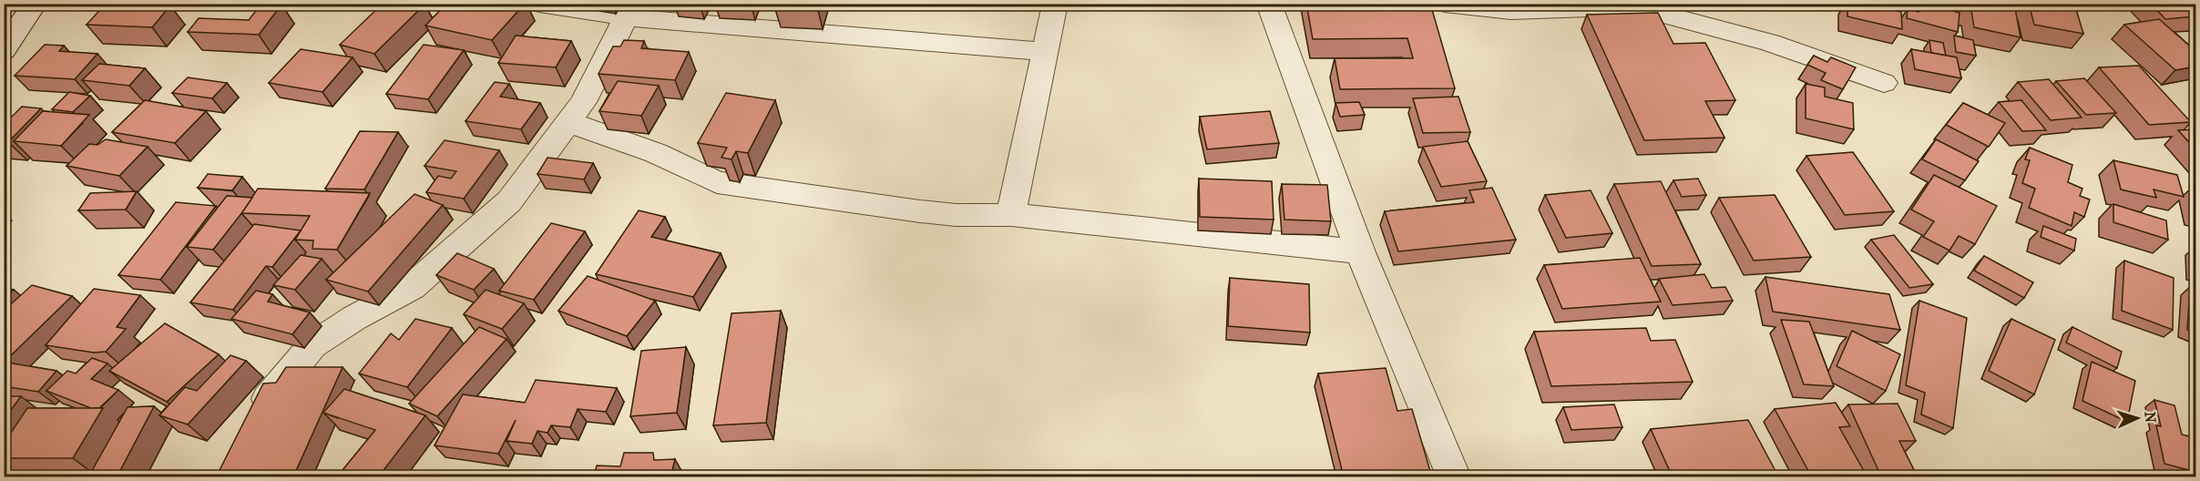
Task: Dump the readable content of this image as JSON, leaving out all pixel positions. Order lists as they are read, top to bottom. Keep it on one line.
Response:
{"north":"right"}
